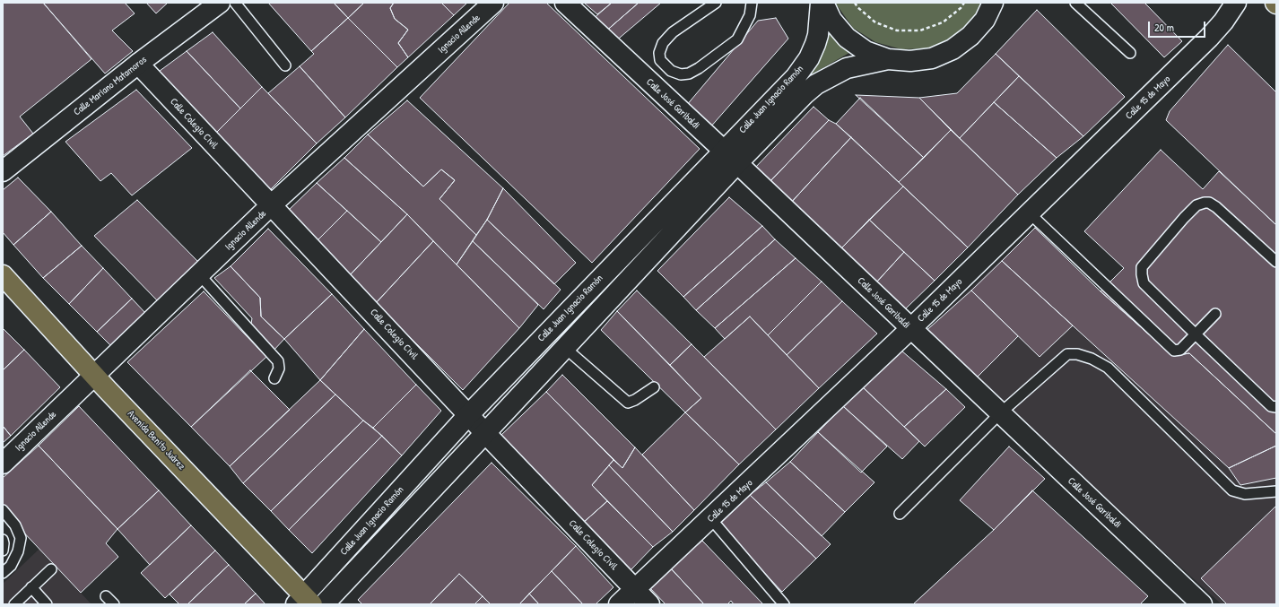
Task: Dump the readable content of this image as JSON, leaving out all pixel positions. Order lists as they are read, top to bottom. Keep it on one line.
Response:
{"streets":{"main road":["Avenida Benito Juárez"],"street":["Ignacio Allende","Calle Mariano Matamoros","Calle 15 de Mayo","Calle Juan Ignacio Ramón","Calle José Garibaldi","Calle Colegio Civil"]},"crossings":[["Ignacio Allende","Calle Colegio Civil"],["Ignacio Allende","Avenida Benito Juárez"],["Calle Mariano Matamoros","Calle Colegio Civil"],["Calle 15 de Mayo","Calle José Garibaldi"],["Calle 15 de Mayo","Calle Colegio Civil"],["Calle Juan Ignacio Ramón","Calle José Garibaldi"],["Calle Juan Ignacio Ramón","Calle Colegio Civil"],["Calle Juan Ignacio Ramón","Avenida Benito Juárez"]],"scale_bar":"20 m"}
